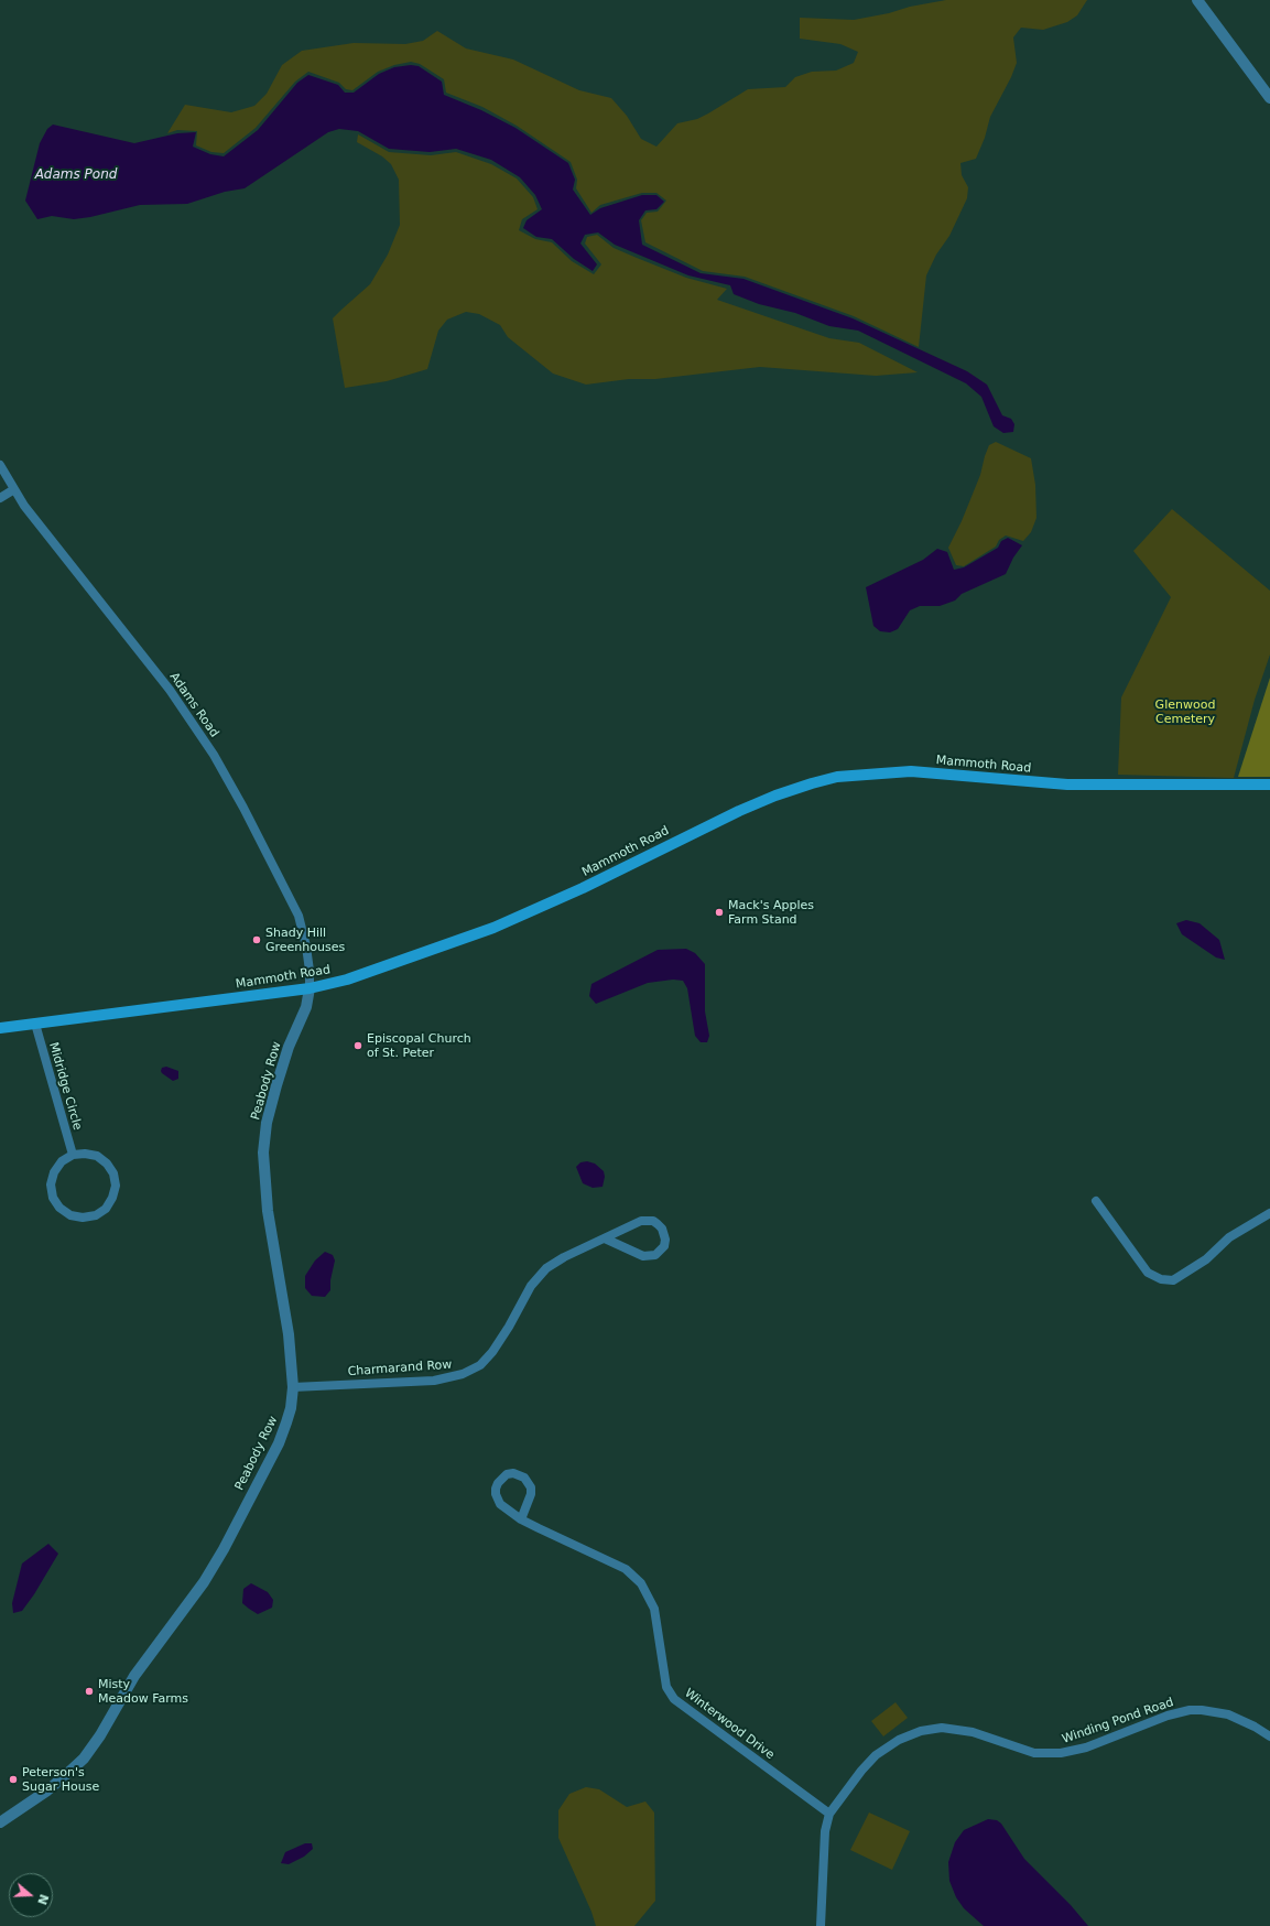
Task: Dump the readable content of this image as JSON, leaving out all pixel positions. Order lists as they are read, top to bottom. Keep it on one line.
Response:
{"streets":{"main road":["Mammoth Road"],"street":["Adams Road","Peabody Row","Midridge Circle","Charmarand Row","Winding Pond Road","Winterwood Drive"]},"crossings":[["Adams Road","Mammoth Road"],["Adams Road","Peabody Row"],["Mammoth Road","Peabody Row"],["Mammoth Road","Midridge Circle"],["Peabody Row","Charmarand Row"],["Winding Pond Road","Winterwood Drive"]],"water":["Adams Pond"],"parks":["Glenwood Cemetery"],"places":["Mack's Apples Farm Stand","Shady Hill Greenhouses","Episcopal Church of St. Peter","Misty Meadow Farms","Peterson's Sugar House"],"north":"right"}
